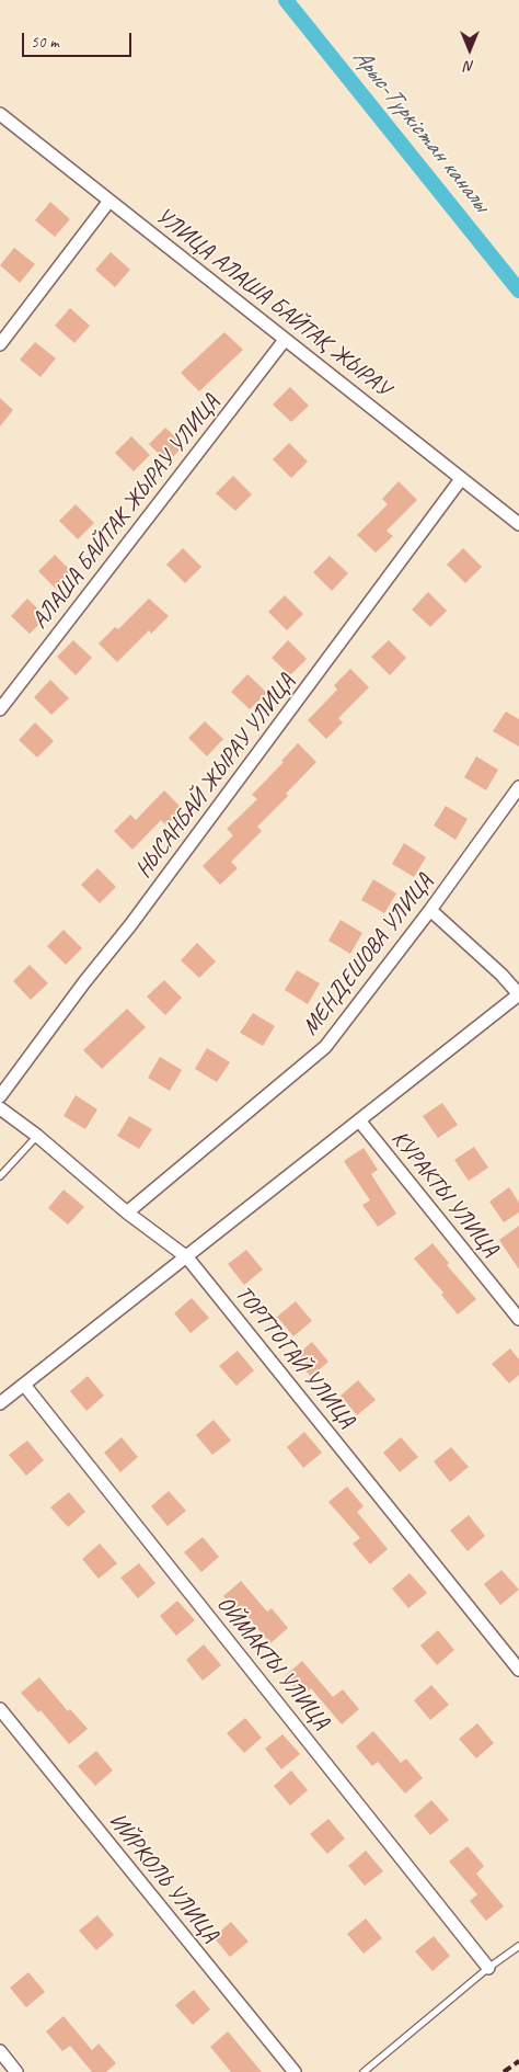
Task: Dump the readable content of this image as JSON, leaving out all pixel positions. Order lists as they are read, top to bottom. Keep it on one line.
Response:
{"streets":{"street":["УЛИЦА АЛАША БАЙТАҚ ЖЫРАУ","АЛАША БАЙТАК ЖЫРАУ УЛИЦА","НЫСАНБАЙ ЖЫРАУ УЛИЦА","МЕНДЕШОВА УЛИЦА","КУРАКТЫ УЛИЦА","ТОРТТОГАЙ УЛИЦА","ОЙМАКТЫ УЛИЦА","ИЙРКОЛЬ УЛИЦА"]},"crossings":[["УЛИЦА АЛАША БАЙТАҚ ЖЫРАУ","АЛАША БАЙТАК ЖЫРАУ УЛИЦА"],["УЛИЦА АЛАША БАЙТАҚ ЖЫРАУ","НЫСАНБАЙ ЖЫРАУ УЛИЦА"],["МЕНДЕШОВА УЛИЦА","ТОРТТОГАЙ УЛИЦА"]],"water":["Арыс-Түркістан каналы"],"scale_bar":"50 m","north":"bottom"}
